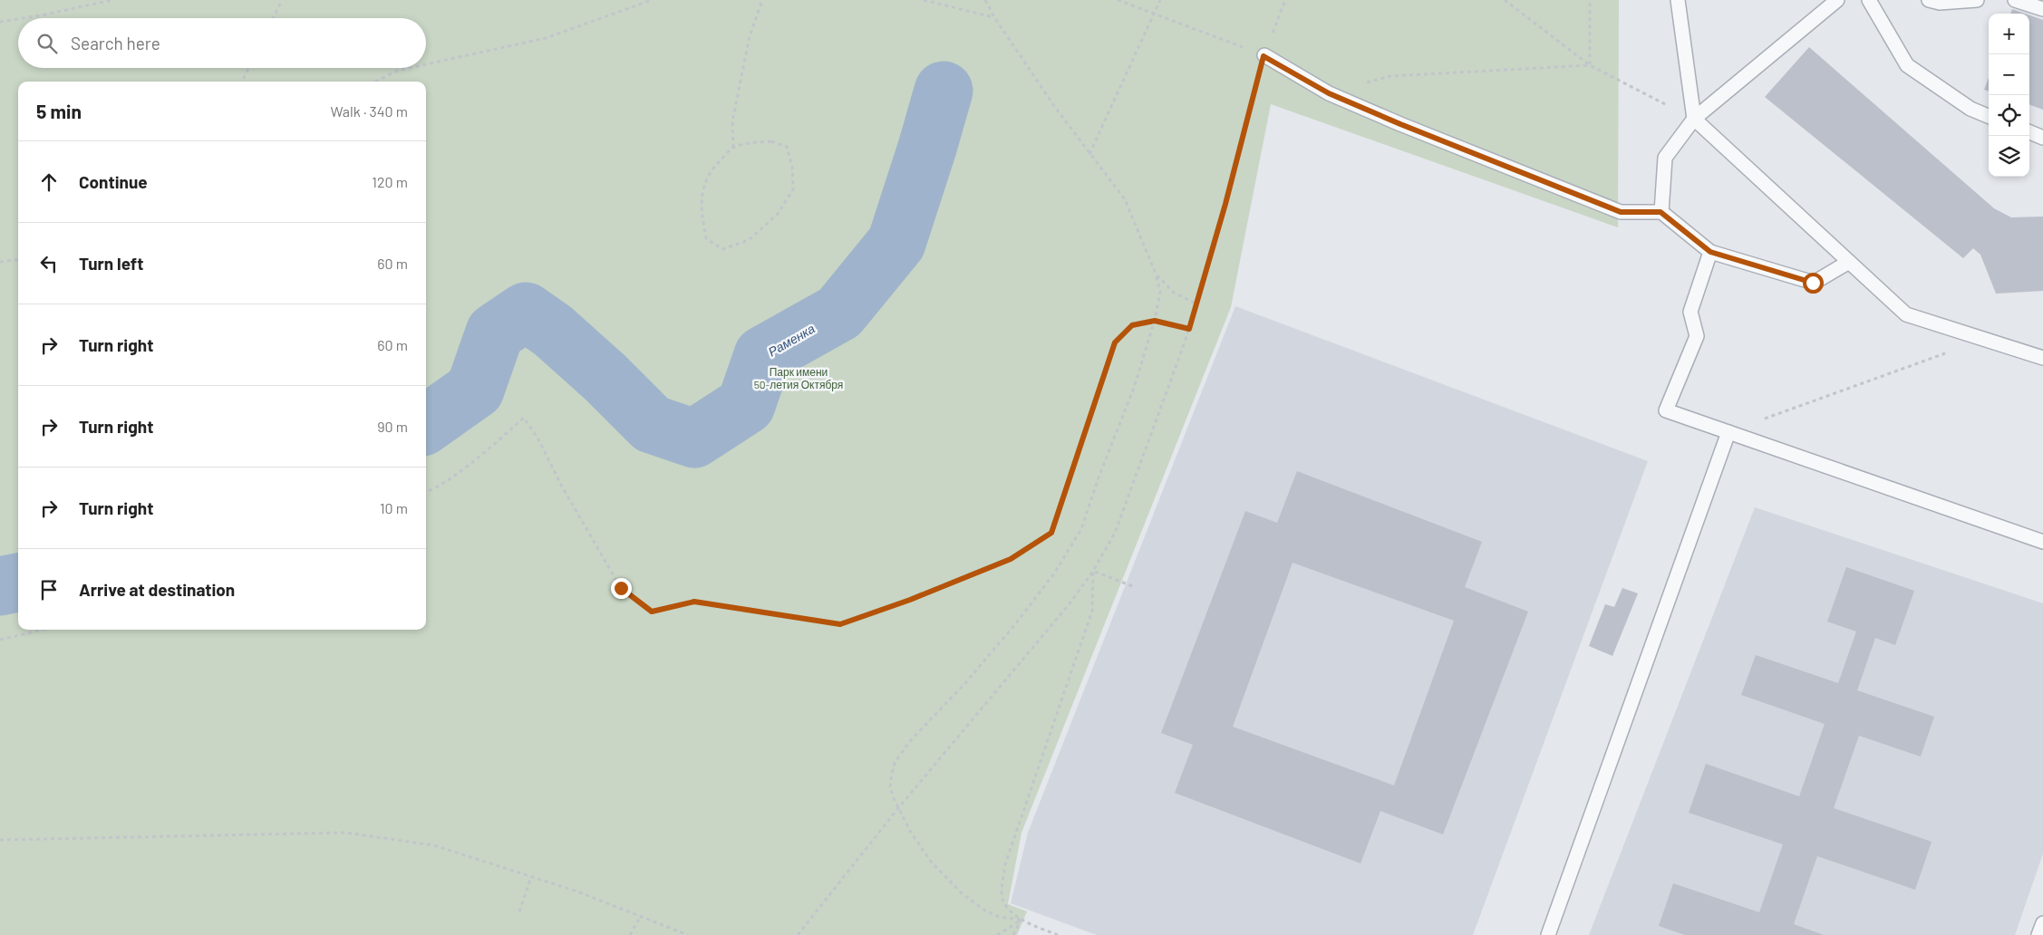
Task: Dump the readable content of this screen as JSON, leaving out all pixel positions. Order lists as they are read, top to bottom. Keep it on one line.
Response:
{"water":["Раменка"],"parks":["Парк имени 50-летия Октября"],"page":{"map_buttons":["+","−"],"search":"Search here","heading":["5 min","Walk · 340 m"],"list":[["Continue","120 m"],["Turn left","60 m"],["Turn right","60 m"],["Turn right","90 m"],["Turn right","10 m"],"Arrive at destination"]}}
